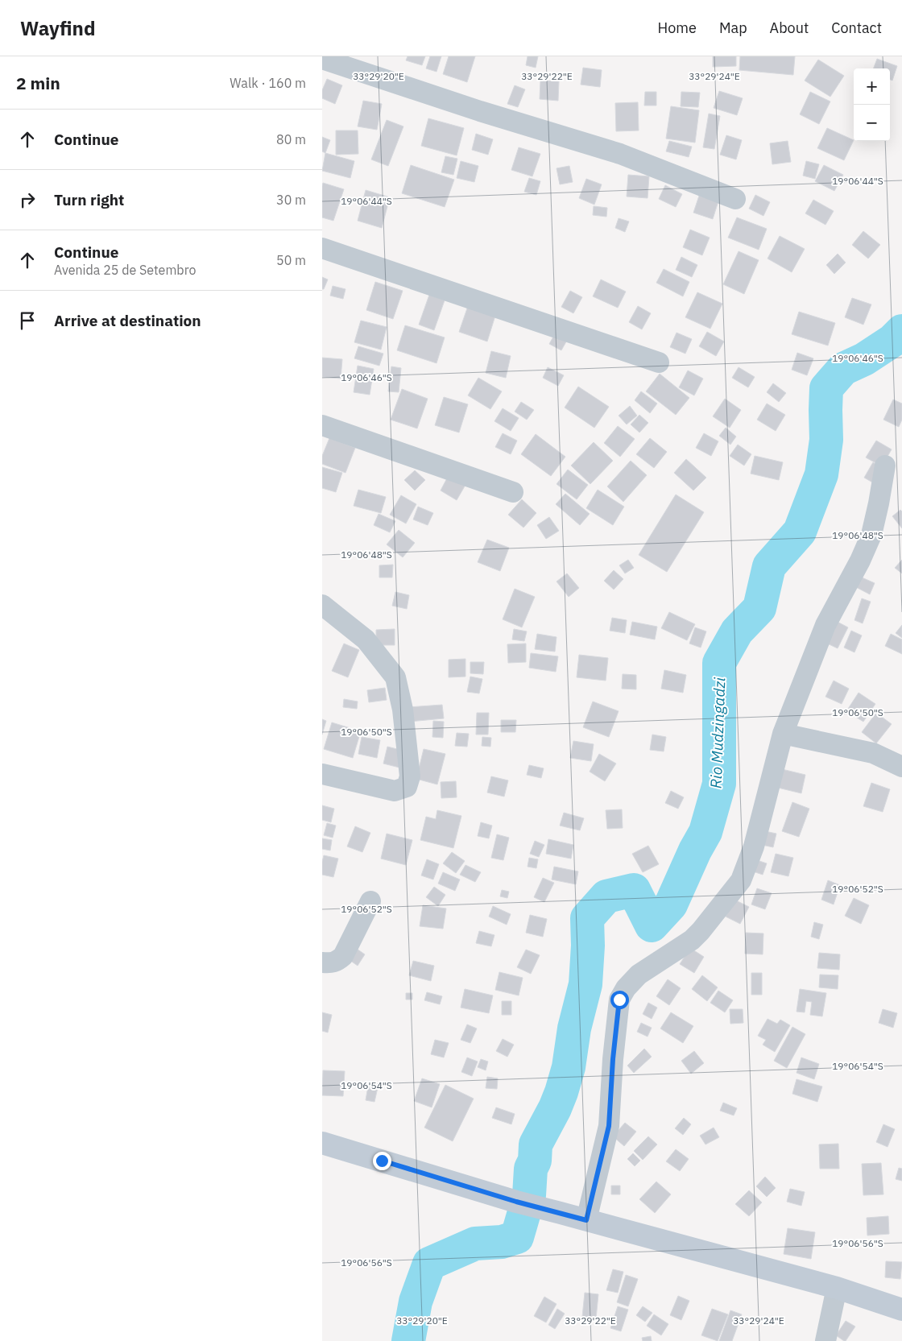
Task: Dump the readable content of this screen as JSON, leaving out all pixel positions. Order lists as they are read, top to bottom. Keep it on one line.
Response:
{"water":["Rio Mudzingadzi"],"page":{"header":"Wayfind","nav":["Home","Map","About","Contact"],"heading":["2 min","Walk · 160 m"],"map_buttons":["+","−"],"list":[["Continue","80 m"],["Turn right","30 m"],["Continue","Avenida 25 de Setembro","50 m"],"Arrive at destination"]},"coordinates":["33°29'20\"E","33°29'22\"E","33°29'24\"E","19°06'44\"S","19°06'46\"S","19°06'48\"S","19°06'50\"S","19°06'52\"S","19°06'54\"S","19°06'56\"S"]}
